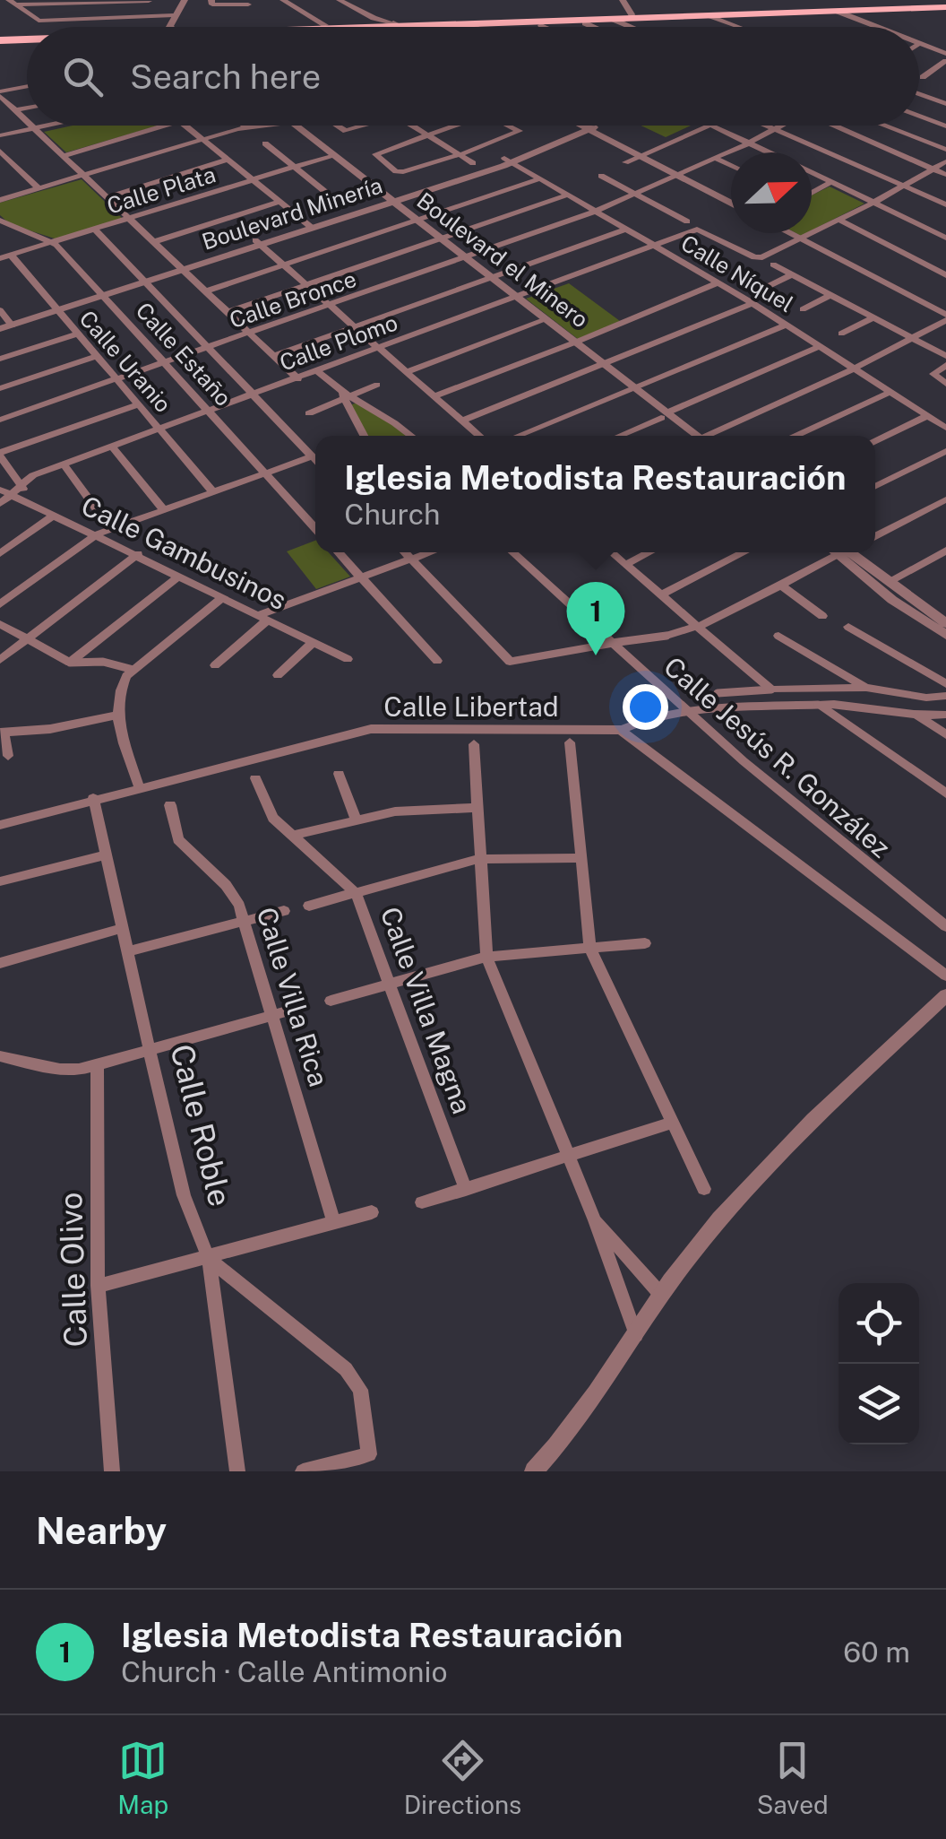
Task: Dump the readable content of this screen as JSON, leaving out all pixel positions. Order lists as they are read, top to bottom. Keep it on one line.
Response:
{"streets":{"street":["Calle Plata","Boulevard Minería","Boulevard el Minero","Calle Níquel","Calle Bronce","Calle Plomo","Calle Estaño","Calle Uranio","Calle Gambusinos","Calle Libertad","Calle Jesús R. González","Calle Villa Rica","Calle Villa Magna","Calle Roble","Calle Olivo"]},"crossings":[["Calle Plata","Boulevard el Minero"],["Calle Plata","Calle Estaño"],["Calle Plata","Calle Uranio"],["Boulevard Minería","Boulevard el Minero"],["Boulevard Minería","Calle Níquel"],["Boulevard Minería","Calle Estaño"],["Boulevard Minería","Calle Uranio"],["Boulevard el Minero","Calle Bronce"],["Boulevard el Minero","Calle Plomo"],["Calle Níquel","Calle Bronce"],["Calle Níquel","Calle Plomo"],["Calle Bronce","Calle Estaño"],["Calle Bronce","Calle Uranio"],["Calle Plomo","Calle Estaño"],["Calle Plomo","Calle Uranio"],["Calle Plomo","Calle Gambusinos"],["Calle Libertad","Calle Roble"]],"north":"right","page":{"search":"Search here","popup":["Iglesia Metodista Restauración","Church"],"pins":"1","heading":"Nearby","list":[{"mark":"1","name":"Iglesia Metodista Restauración","note":"Church · Calle Antimonio","value":"60 m"}],"nav":["Map","Directions","Saved"]}}
